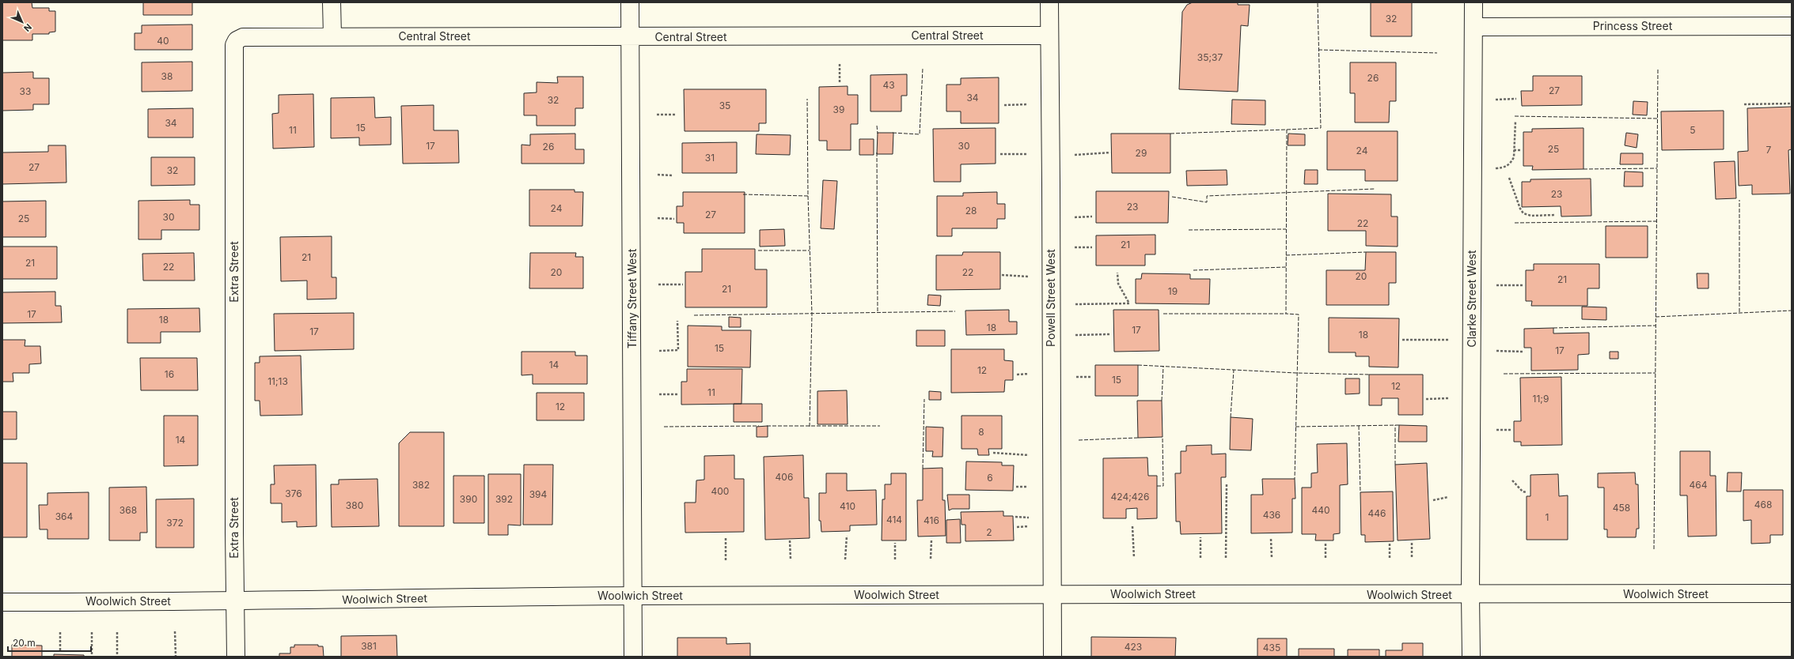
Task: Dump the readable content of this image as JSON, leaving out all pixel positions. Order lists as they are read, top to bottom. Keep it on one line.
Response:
{"streets":{"street":["Princess Street","Central Street","Extra Street","Powell Street West","Tiffany Street West","Clarke Street West","Woolwich Street"]},"crossings":[["Princess Street","Clarke Street West"],["Central Street","Extra Street"],["Central Street","Powell Street West"],["Central Street","Tiffany Street West"],["Extra Street","Woolwich Street"],["Powell Street West","Woolwich Street"],["Tiffany Street West","Woolwich Street"],["Clarke Street West","Woolwich Street"]],"house_numbers":["32","40","35;37","38","26","43","27","33","34","32","35","39","34","15","11","5","17","30","26","25","7","24","29","31","27","32","23","23","24","28","27","30","25","22","21","21","21","22","20","22","20","21","21","19","17","18","18","17","17","18","15","17","14","12","16","15","11;13","12","11","11;9","12","8","14","406","6","382","464","400","376","394","424;426","390","392","468","380","410","458","368","440","446","436","364","1","414","416","372","2","381","423","435"],"scale_bar":"20 m","north":"bottom right"}
